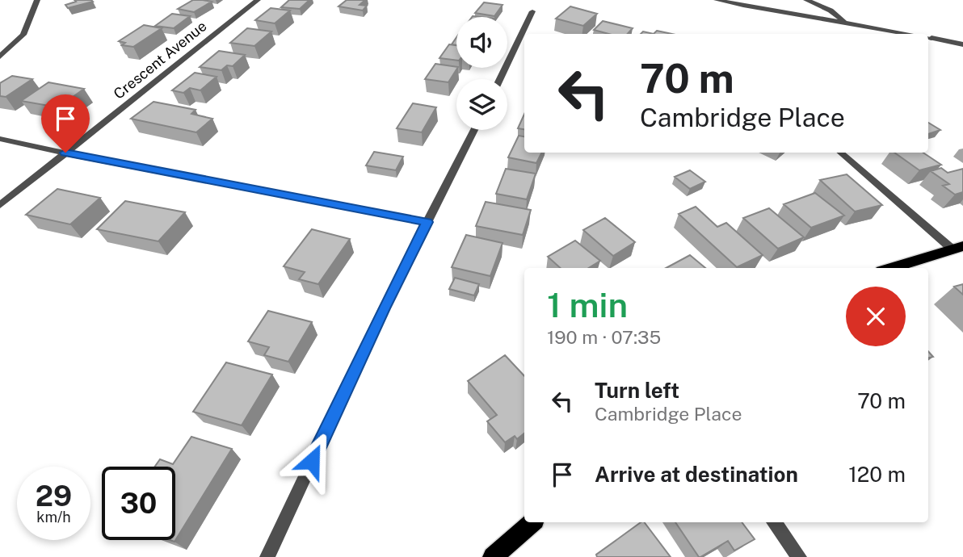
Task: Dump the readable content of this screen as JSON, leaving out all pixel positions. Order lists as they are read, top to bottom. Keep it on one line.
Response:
{"streets":{"street":["Crescent Avenue"]},"page":{"turn":["70 m","Cambridge Place"],"heading":["1 min","190 m · 07:35"],"list":[{"name":"Turn left","note":"Cambridge Place","value":"70 m"},{"name":"Arrive at destination","value":"120 m"}],"speed":"29 km/h","limit":"30"}}
